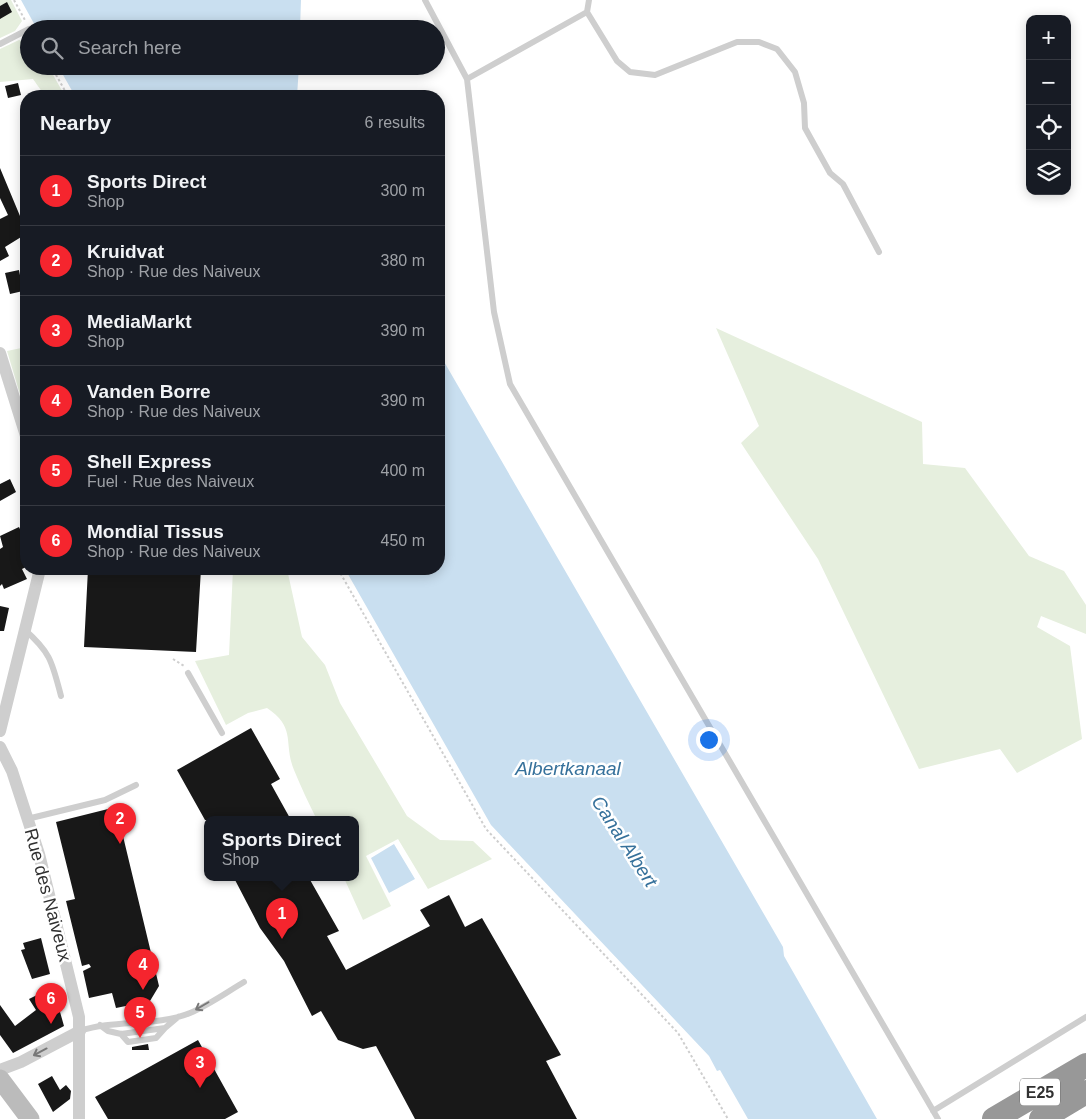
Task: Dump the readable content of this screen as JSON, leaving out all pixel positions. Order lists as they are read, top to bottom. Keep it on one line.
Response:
{"streets":{"highway":["E25"],"street":["Rue des Naiveux"]},"water":["Albertkanaal","Canal Albert"],"page":{"map_buttons":["+","−"],"search":"Search here","heading":["Nearby","6 results"],"list":[{"mark":"1","name":"Sports Direct","note":"Shop","value":"300 m"},{"mark":"2","name":"Kruidvat","note":"Shop · Rue des Naiveux","value":"380 m"},{"mark":"3","name":"MediaMarkt","note":"Shop","value":"390 m"},{"mark":"4","name":"Vanden Borre","note":"Shop · Rue des Naiveux","value":"390 m"},{"mark":"5","name":"Shell Express","note":"Fuel · Rue des Naiveux","value":"400 m"},{"mark":"6","name":"Mondial Tissus","note":"Shop · Rue des Naiveux","value":"450 m"}],"pins":["2","1","4","6","5","3"],"popup":["Sports Direct","Shop"]}}
